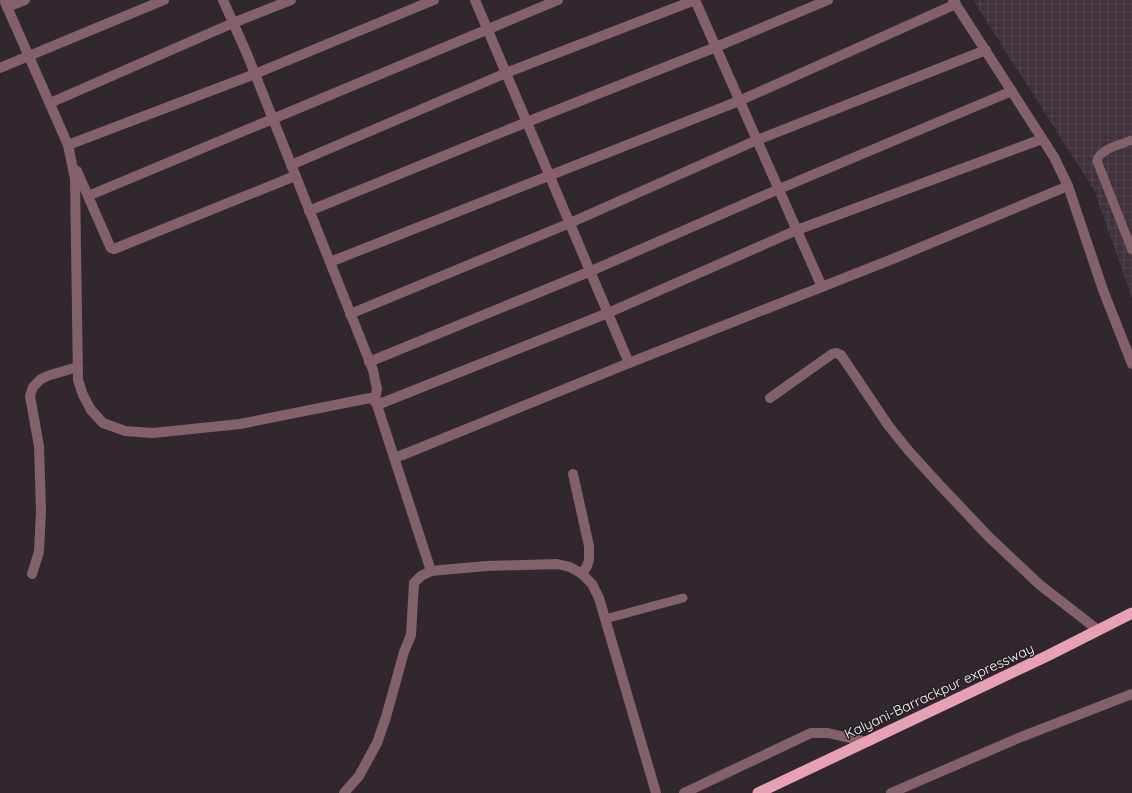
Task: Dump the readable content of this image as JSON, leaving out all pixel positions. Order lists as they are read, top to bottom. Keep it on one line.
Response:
{"streets":{"highway":["Kalyani-Barrackpur expressway"]}}
